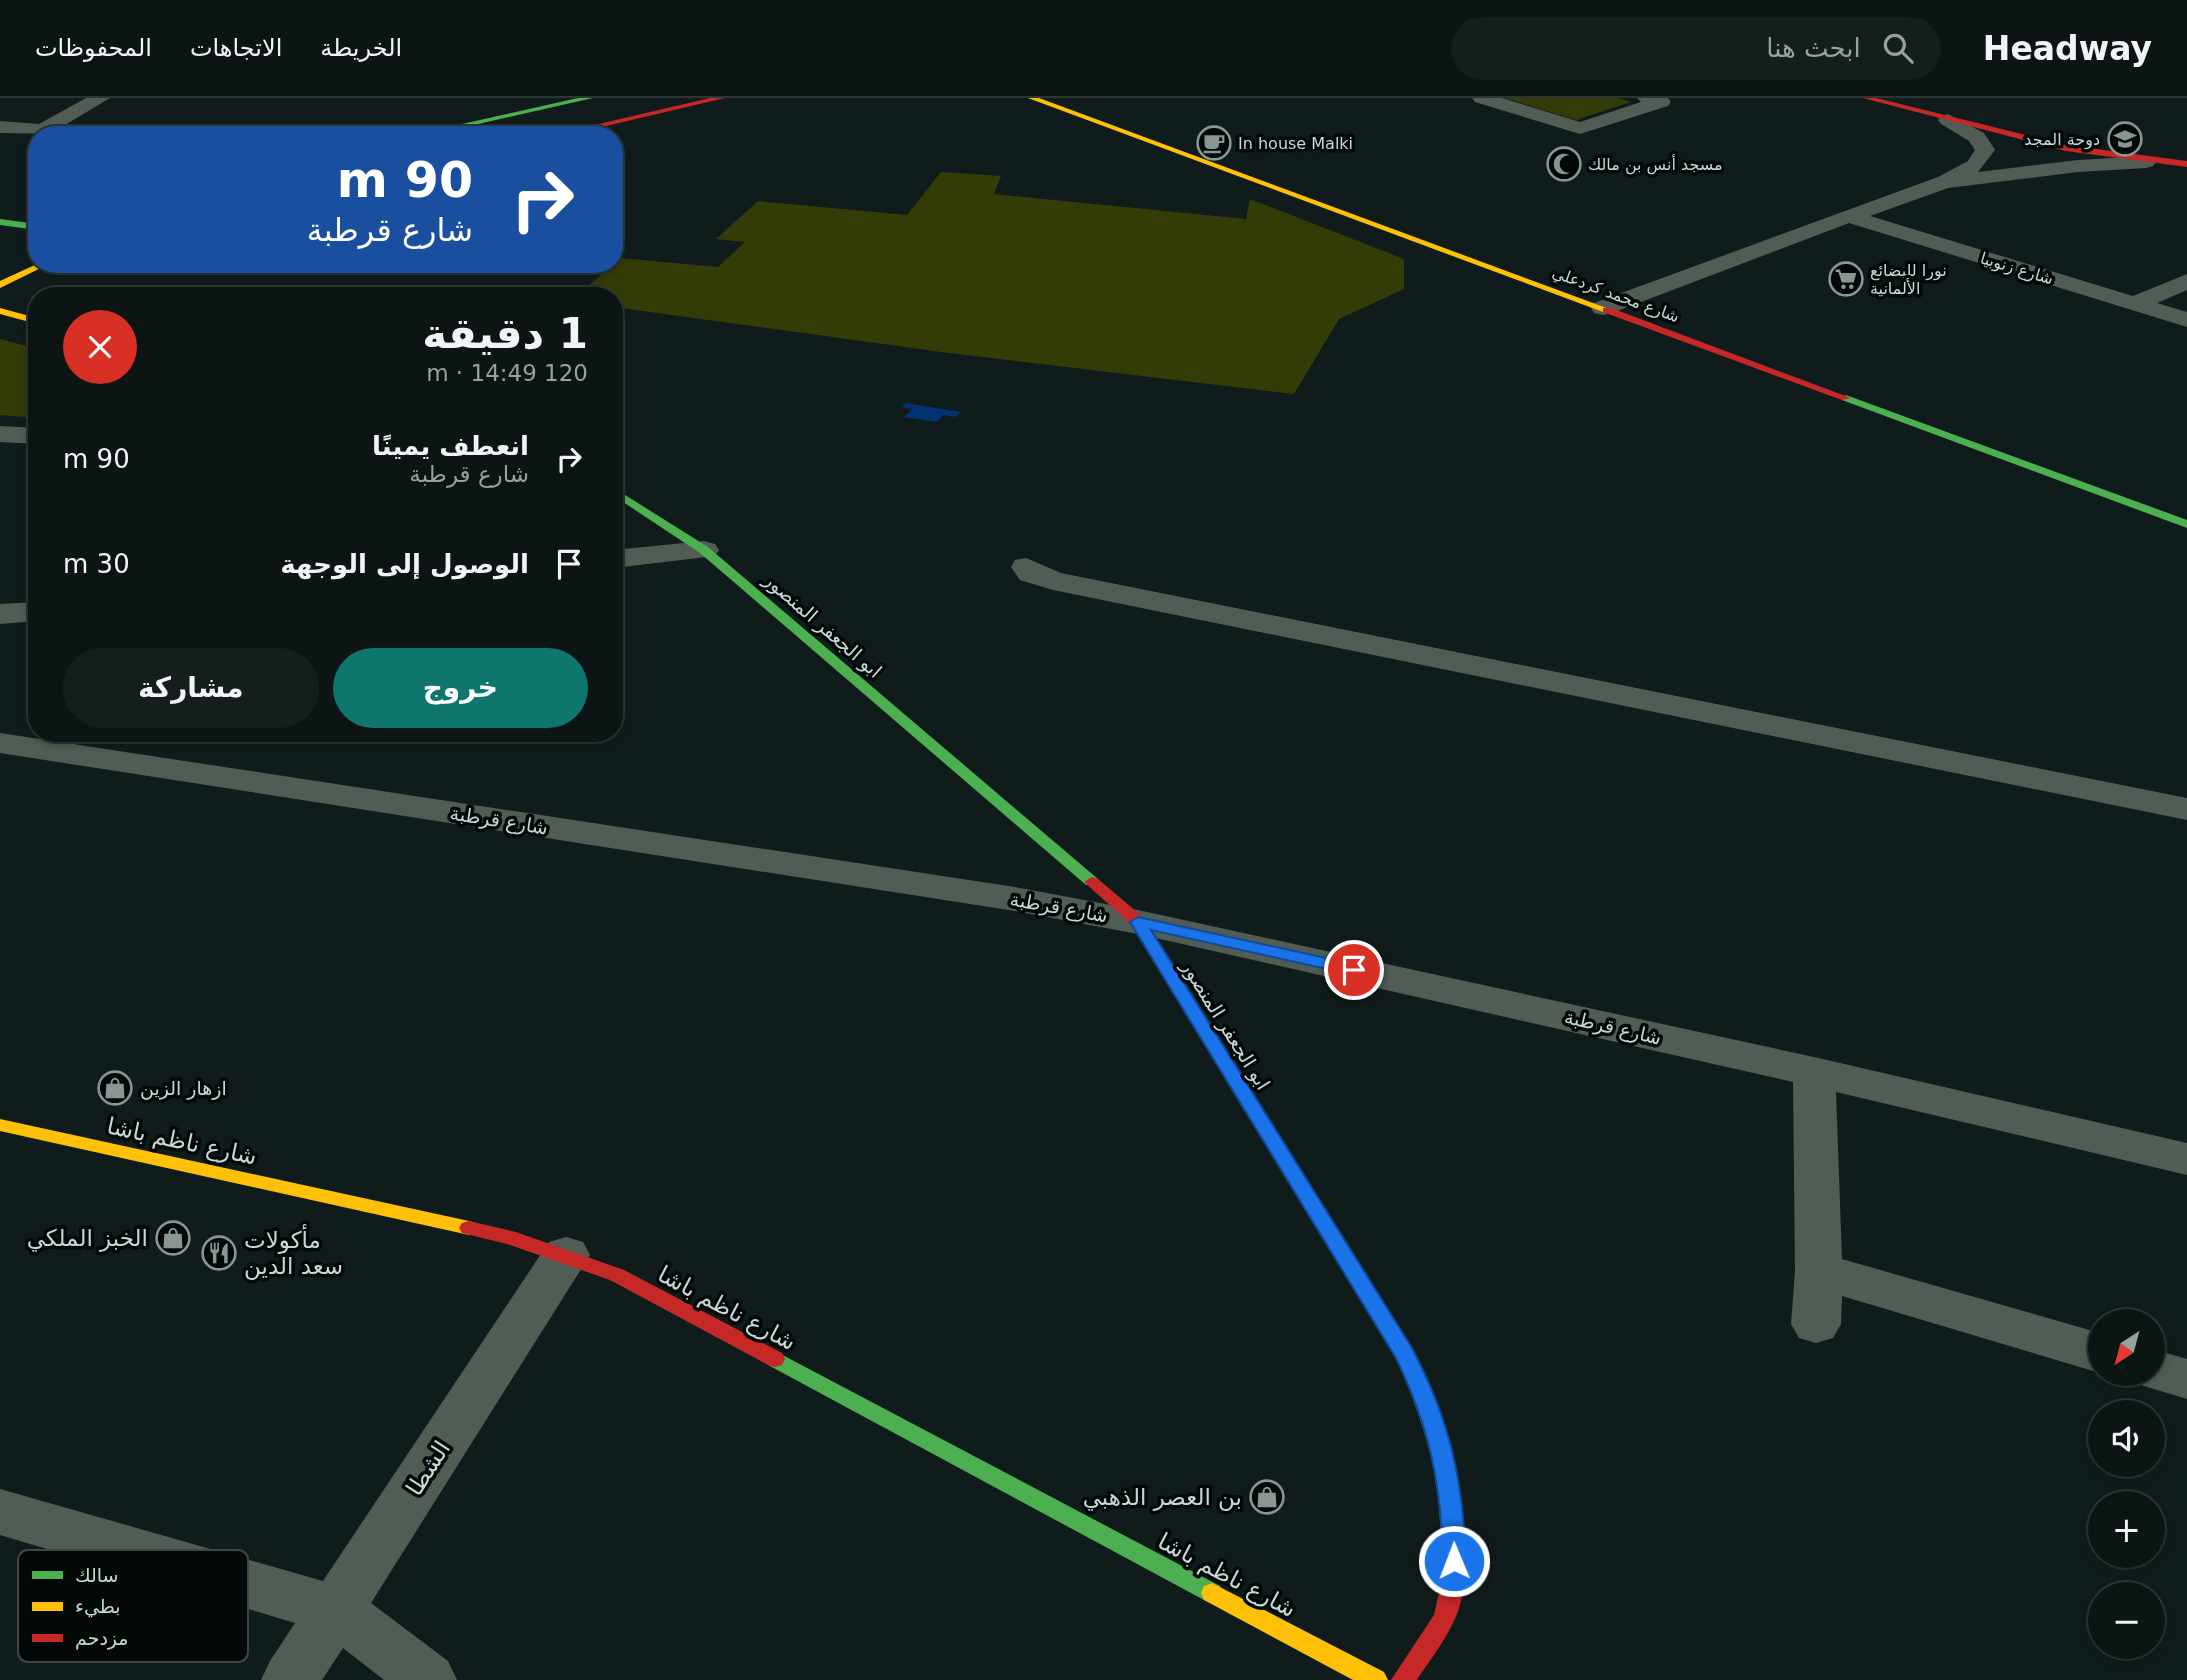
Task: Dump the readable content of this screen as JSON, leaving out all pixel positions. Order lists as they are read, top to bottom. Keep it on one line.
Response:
{"streets":{"main road":["شارع محمد كردعلي","ابو الجعفر المنصور","شارع ناظم باشا"],"street":["شارع زنوبيا","شارع قرطبة","الشطا"]},"crossings":[["ابو الجعفر المنصور","شارع قرطبة"],["شارع ناظم باشا","الشطا"]],"places":{"school or university":["دوحة المجد"],"cafe":["In house Malki"],"mosque":["مسجد أنس بن مالك"],"supermarket":["نورا للبضائع الألمانية"],"shop":["ازهار الزين","الخبز الملكي","بن العصر الذهبي"],"restaurant":["مأكولات سعد الدين"]},"legend":["سالك","بطيء","مزدحم"],"north":"bottom left","page":{"header":"Headway","search":"ابحث هنا","nav":["الخريطة","الاتجاهات","المحفوظات"],"turn":["90 m","شارع قرطبة"],"heading":["1 دقيقة","120 m · 14:49"],"list":[{"name":"انعطف يمينًا","note":"شارع قرطبة","value":"90 m"},{"name":"الوصول إلى الوجهة","value":"30 m"}],"buttons":["خروج","مشاركة"],"map_buttons":["+","−"]}}
